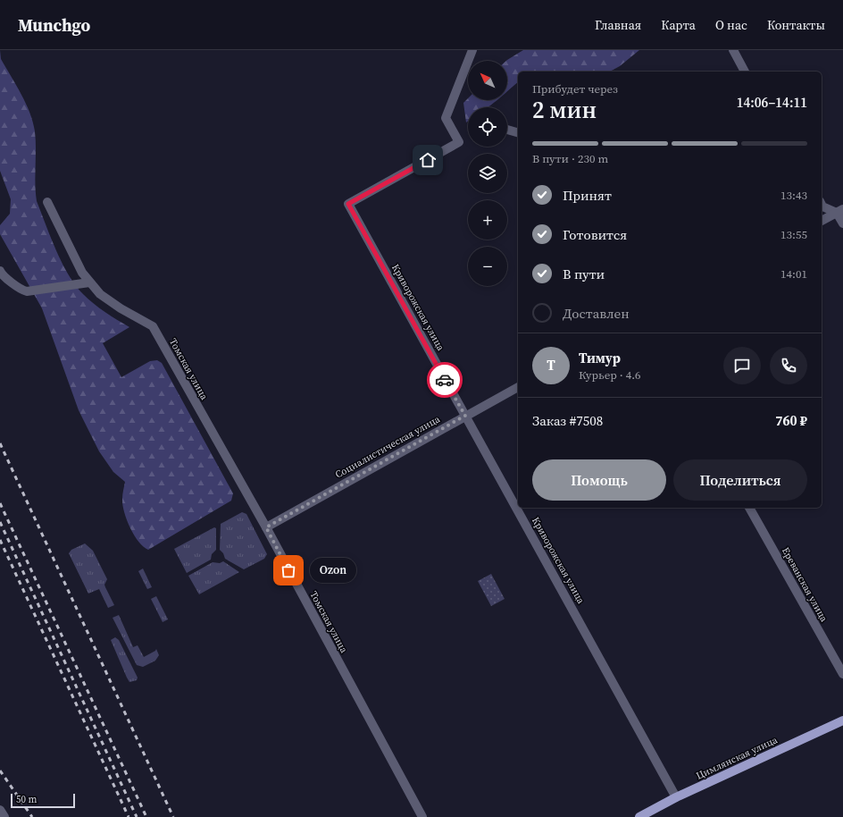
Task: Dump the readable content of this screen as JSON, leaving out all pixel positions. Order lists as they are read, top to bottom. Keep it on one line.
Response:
{"streets":{"main road":["Цимлянская улица"],"street":["Криворожская улица","Томская улица","Социалистическая улица","Ереванская улица"]},"crossings":[["Криворожская улица","Социалистическая улица"],["Криворожская улица","Цимлянская улица"],["Томская улица","Социалистическая улица"]],"places":["Ozon"],"scale_bar":"50 m","north":"top left","page":{"header":"Munchgo","nav":["Главная","Карта","О нас","Контакты"],"map_buttons":["+","−"],"heading":["2 мин","Прибудет через","14:06–14:11"],"panel":["Тимур","Курьер · 4.6","Заказ #7508","760 ₽"],"bar":"В пути · 230 m","list":[["Принят","13:43"],["Готовится","13:55"],["В пути","14:01"],"Доставлен"],"round":"Т","buttons":["Помощь","Поделиться"],"bubble":"Ozon","scale":"50 m"}}
